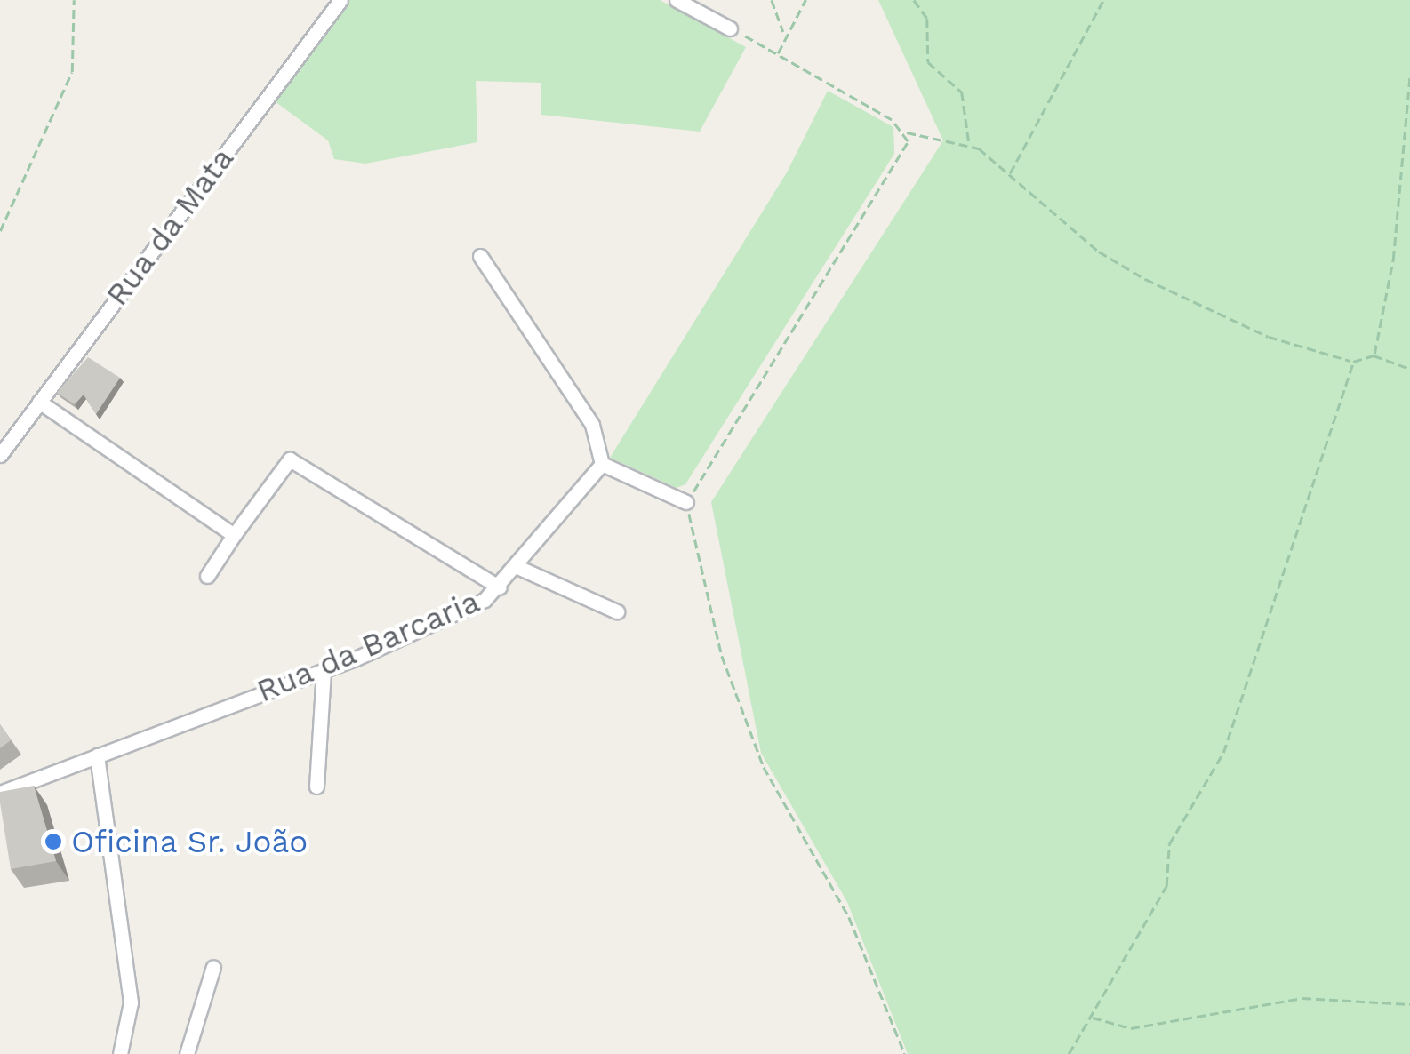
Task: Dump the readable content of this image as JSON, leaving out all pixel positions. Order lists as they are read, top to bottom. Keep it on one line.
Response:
{"streets":{"street":["Rua da Mata","Rua da Barcaria"]},"places":["Oficina Sr. João"]}
